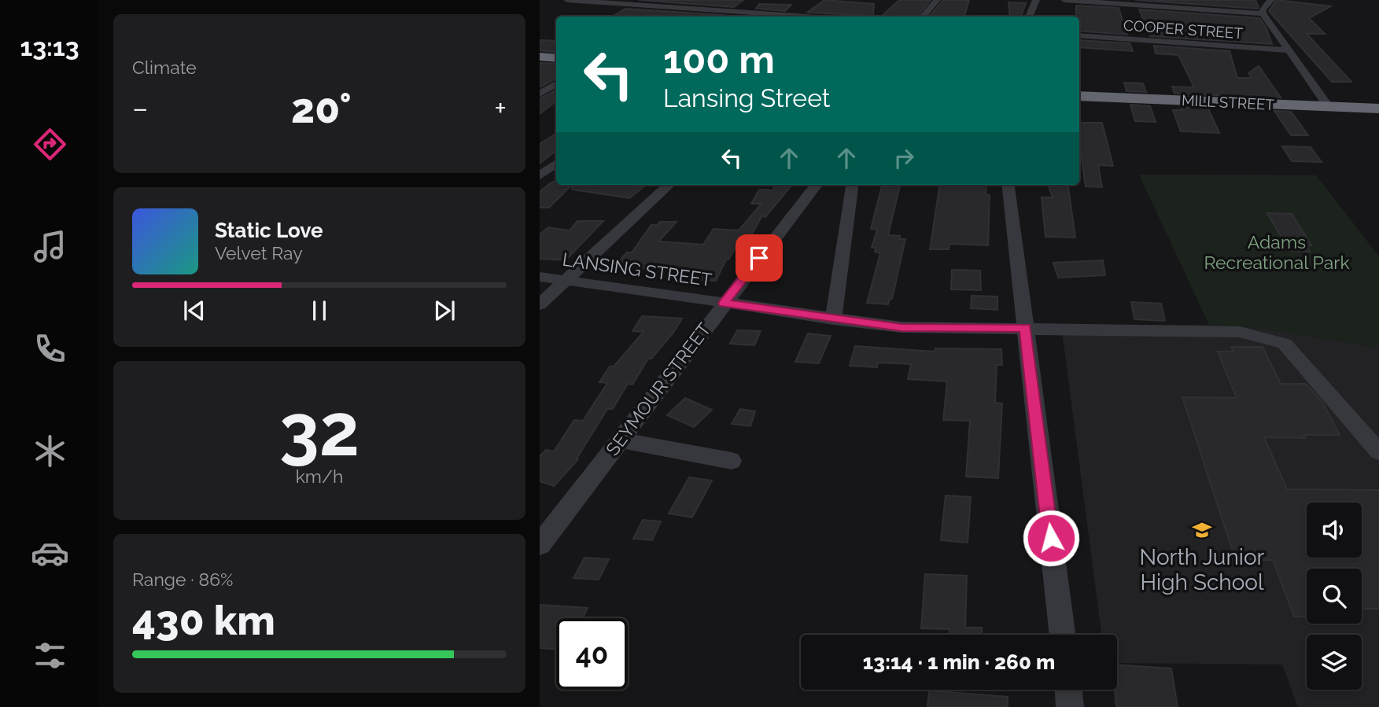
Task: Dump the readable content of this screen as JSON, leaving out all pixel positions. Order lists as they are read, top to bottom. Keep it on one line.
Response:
{"streets":{"highway":["MILL STREET"],"street":["COOPER STREET","LANSING STREET","SEYMOUR STREET"]},"crossings":[["LANSING STREET","SEYMOUR STREET"]],"parks":["Adams Recreational Park"],"places":{"school or university":["North Junior High School"]},"page":{"tabs":"13:13","tile":["Climate",["32","km/h"],["Range · 86%","430 km"]],"turn":["100 m","Lansing Street"],"heat":["−","20°","+"],"song":["Static Love","Velvet Ray"],"limit":"40","trip":"13:14 · 1 min · 260 m"}}
